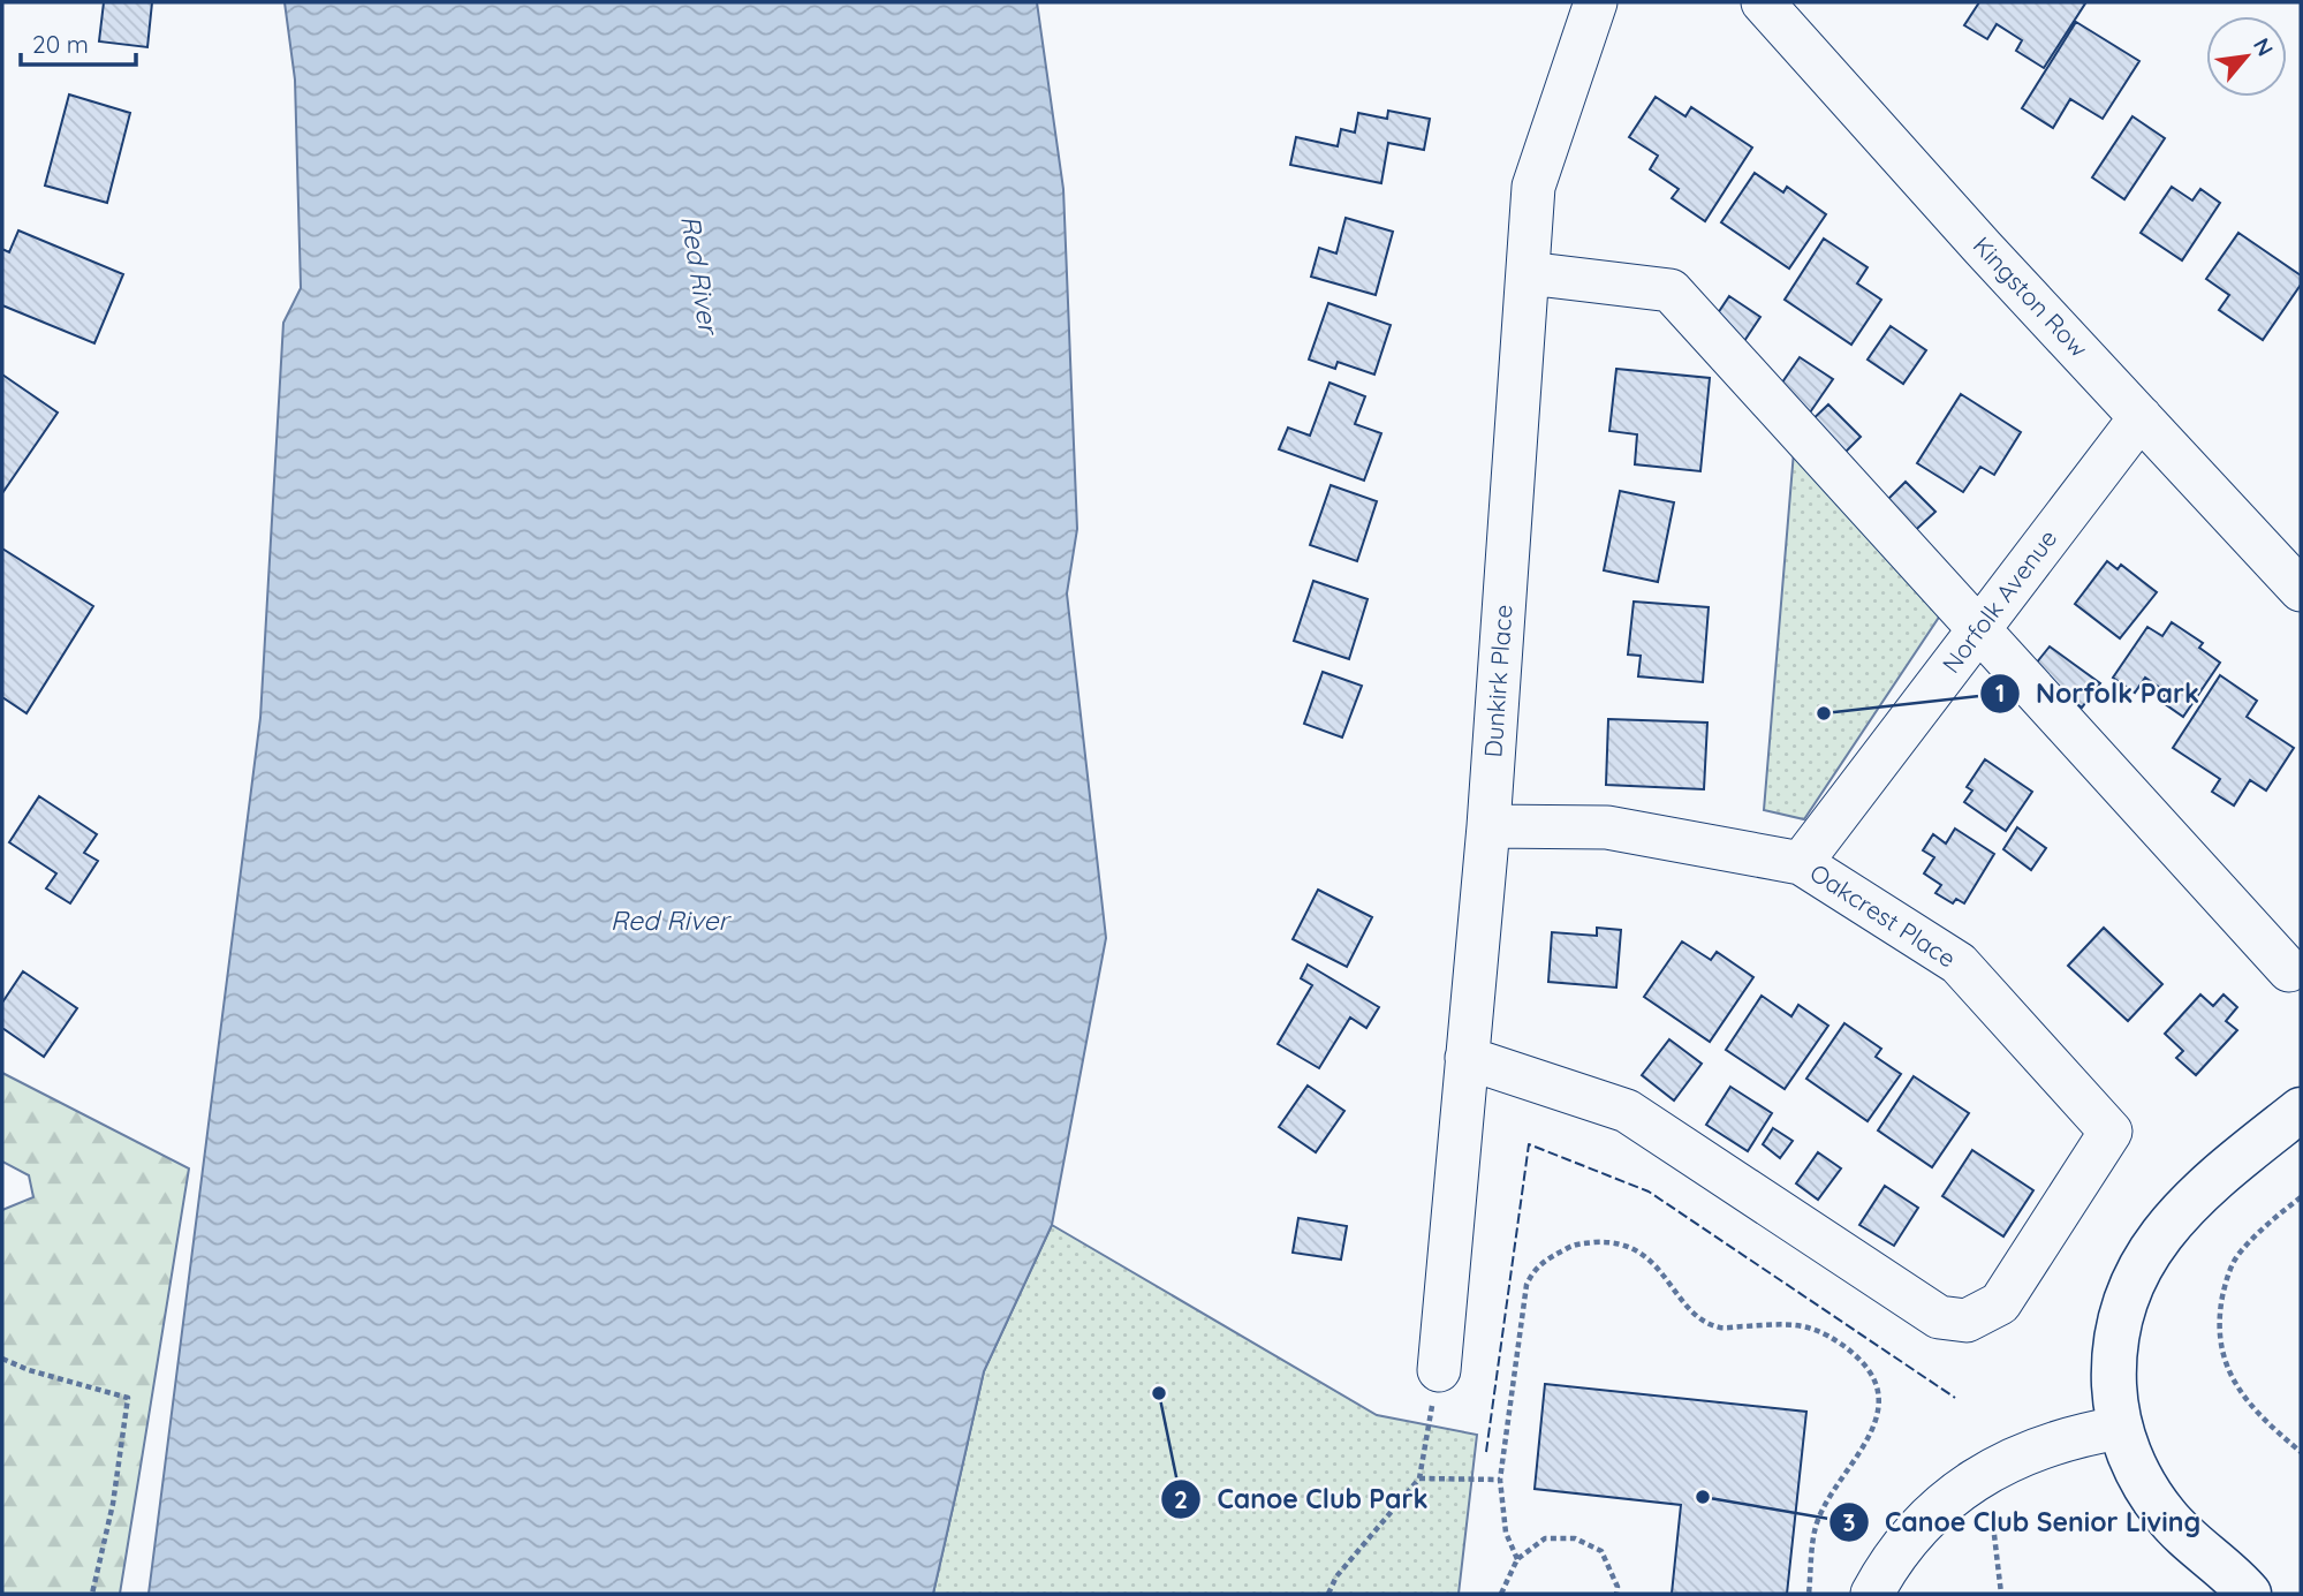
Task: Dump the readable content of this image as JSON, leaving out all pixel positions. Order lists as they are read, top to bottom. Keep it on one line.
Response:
{"streets":{"street":["Kingston Row","Norfolk Avenue","Dunkirk Place","Oakcrest Place"]},"crossings":[["Kingston Row","Norfolk Avenue"],["Norfolk Avenue","Oakcrest Place"],["Dunkirk Place","Oakcrest Place"]],"water":["Red River"],"places":["Norfolk Park","Canoe Club Park","Canoe Club Senior Living"],"scale_bar":"20 m","north":"top right"}
